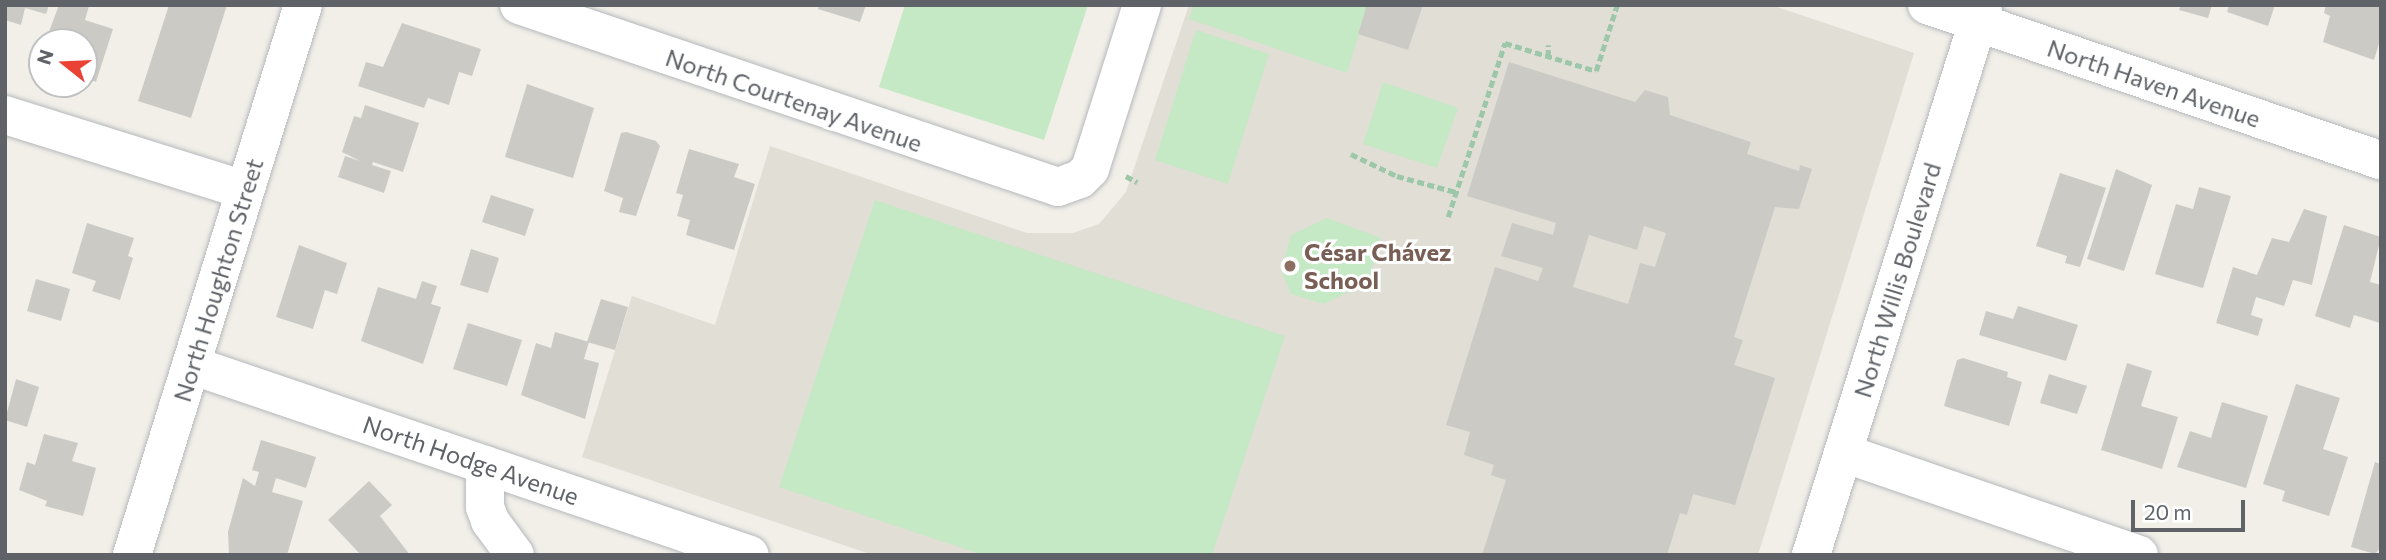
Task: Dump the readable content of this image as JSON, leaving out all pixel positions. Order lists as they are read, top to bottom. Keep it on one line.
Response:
{"streets":{"street":["North Haven Avenue","North Courtenay Avenue","North Houghton Street","North Willis Boulevard","North Hodge Avenue"]},"crossings":[["North Haven Avenue","North Willis Boulevard"],["North Houghton Street","North Hodge Avenue"]],"places":["César Chávez School"],"scale_bar":"20 m","north":"left"}
